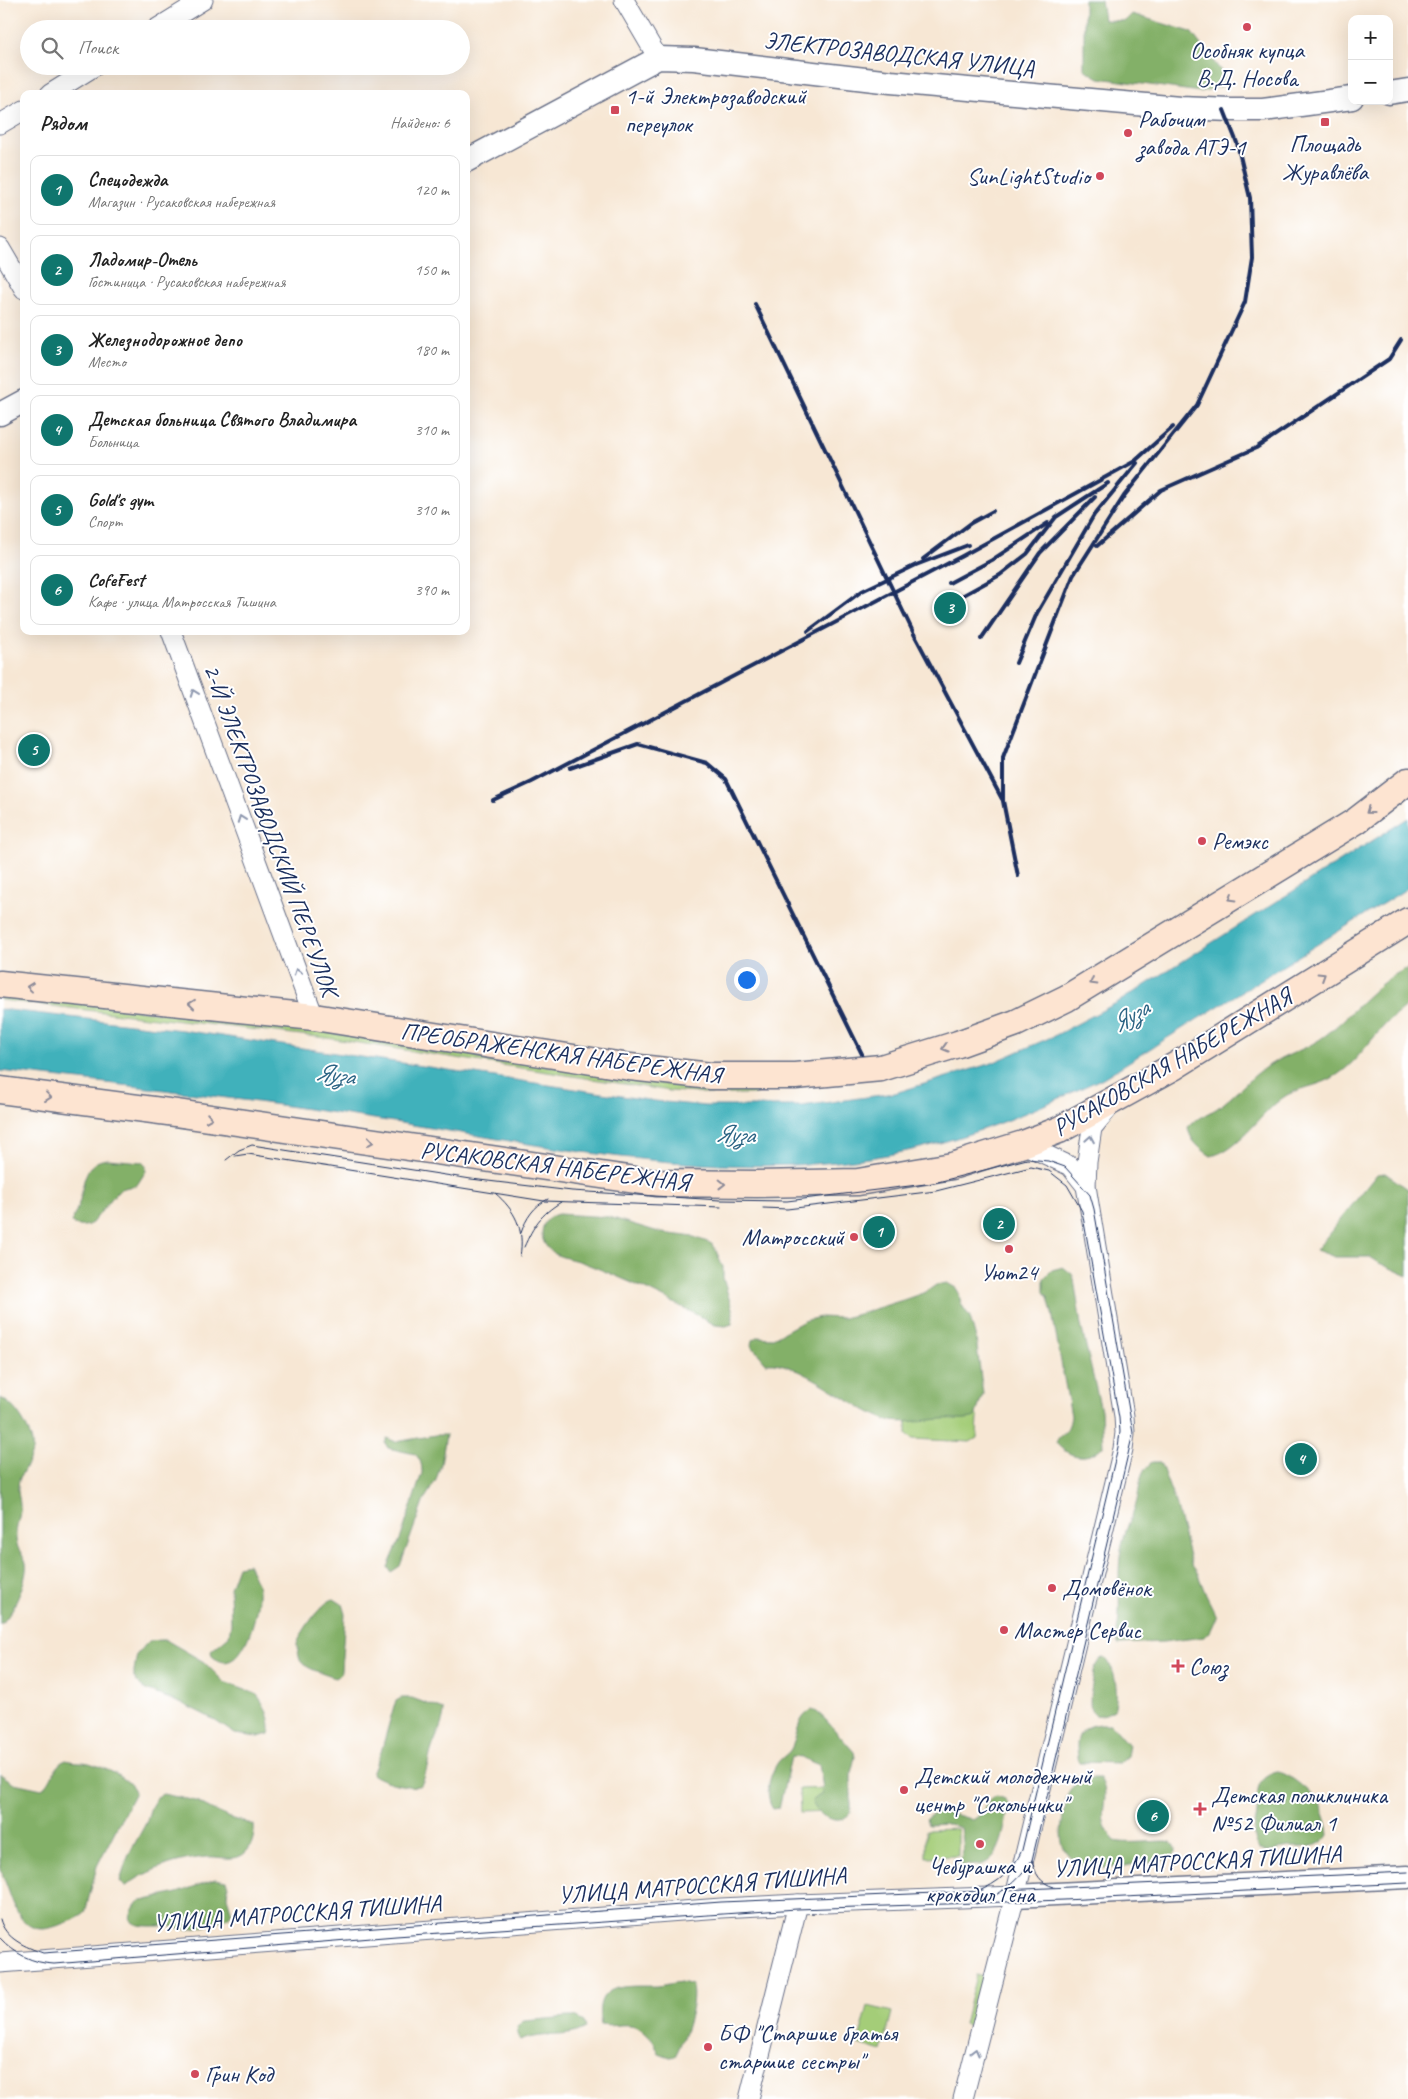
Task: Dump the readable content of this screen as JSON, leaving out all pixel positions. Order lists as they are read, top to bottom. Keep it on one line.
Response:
{"streets":{"main road":["ПРЕОБРАЖЕНСКАЯ НАБЕРЕЖНАЯ","РУСАКОВСКАЯ НАБЕРЕЖНАЯ"],"street":["ЭЛЕКТРОЗАВОДСКАЯ УЛИЦА","2-Й ЭЛЕКТРОЗАВОДСКИЙ ПЕРЕУЛОК","УЛИЦА МАТРОССКАЯ ТИШИНА"]},"crossings":[["2-Й ЭЛЕКТРОЗАВОДСКИЙ ПЕРЕУЛОК","ПРЕОБРАЖЕНСКАЯ НАБЕРЕЖНАЯ"]],"one_way":["2-Й ЭЛЕКТРОЗАВОДСКИЙ ПЕРЕУЛОК","ПРЕОБРАЖЕНСКАЯ НАБЕРЕЖНАЯ","РУСАКОВСКАЯ НАБЕРЕЖНАЯ"],"water":["Яуза"],"places":{"other":["Особняк купца В.Д. Носова","Рабочим завода АТЭ-1","SunLightStudio","Ремэкс","Матросский","Уют24","Домовёнок","Мастер Сервис","Детский молодежный центр \"Сокольники\"","Чебурашка и крокодил Гена","БФ \"Старшие братья старшие сестры\"","Грин Код"],"transit":["1-й Электрозаводский переулок","Площадь Журавлёва"],"health":["Союз","Детская поликлиника №52 Филиал 1"]},"page":{"map_buttons":["+","−"],"search":"Поиск","heading":["Рядом","Найдено: 6"],"list":[{"mark":"1","name":"Спецодежда","note":"Магазин · Русаковская набережная","value":"120 m"},{"mark":"2","name":"Ладомир-Отель","note":"Гостиница · Русаковская набережная","value":"150 m"},{"mark":"3","name":"Железнодорожное депо","note":"Место","value":"180 m"},{"mark":"4","name":"Детская больница Святого Владимира","note":"Больница","value":"310 m"},{"mark":"5","name":"Gold's gym","note":"Спорт","value":"310 m"},{"mark":"6","name":"CofeFest","note":"Кафе · улица Матросская Тишина","value":"390 m"}],"pins":["3","5","2","1","4","6"]}}
